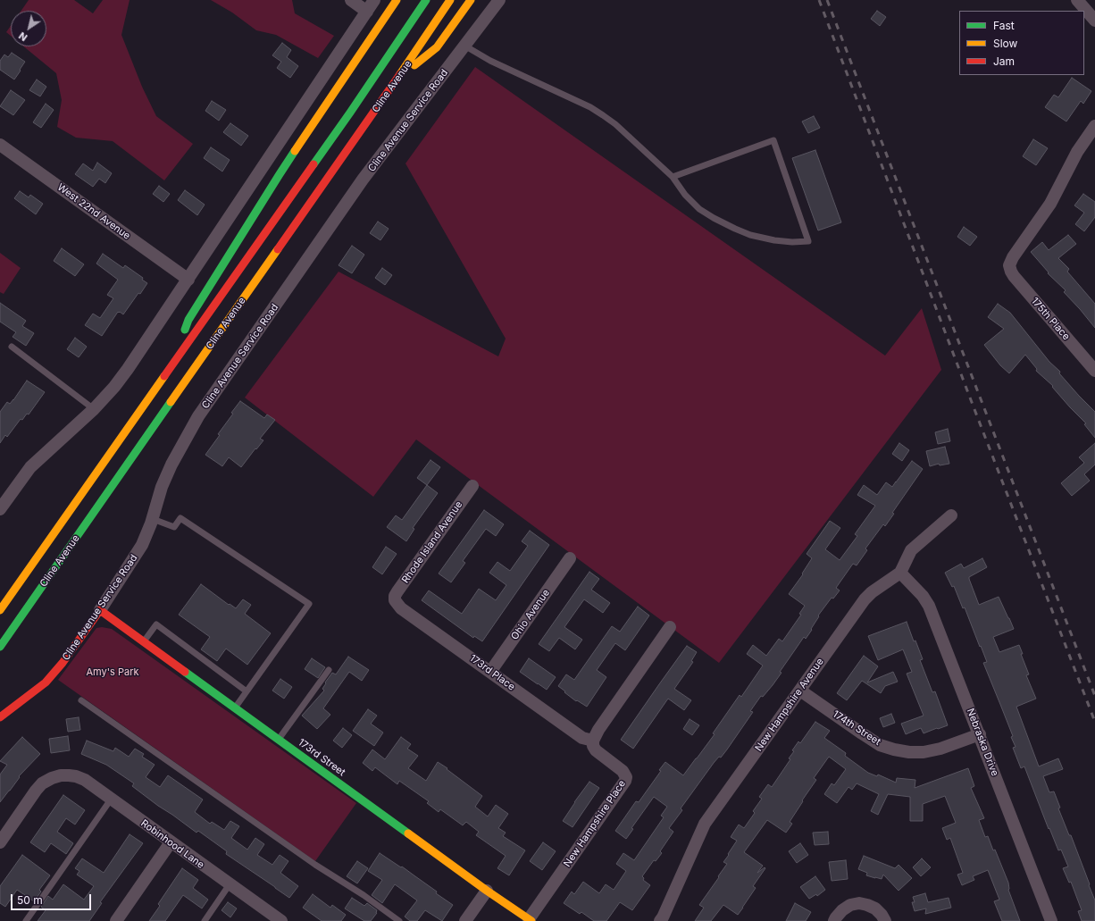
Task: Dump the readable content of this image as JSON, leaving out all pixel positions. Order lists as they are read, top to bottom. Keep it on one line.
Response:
{"streets":{"main road":["Cline Avenue","Cline Avenue Service Road","173rd Street"],"street":["West 22nd Avenue","175th Place","Rhode Island Avenue","Ohio Avenue","173rd Place","New Hampshire Avenue","174th Street","Nebraska Drive","New Hampshire Place","Robinhood Lane"]},"crossings":[["Cline Avenue Service Road","173rd Street"],["Rhode Island Avenue","173rd Place"],["Ohio Avenue","173rd Place"],["173rd Place","New Hampshire Place"],["New Hampshire Avenue","174th Street"],["New Hampshire Avenue","Nebraska Drive"],["174th Street","Nebraska Drive"],["173rd Street","New Hampshire Place"]],"parks":["Amy's Park"],"legend":["Fast","Slow","Jam"],"scale_bar":"50 m","north":"bottom left"}
